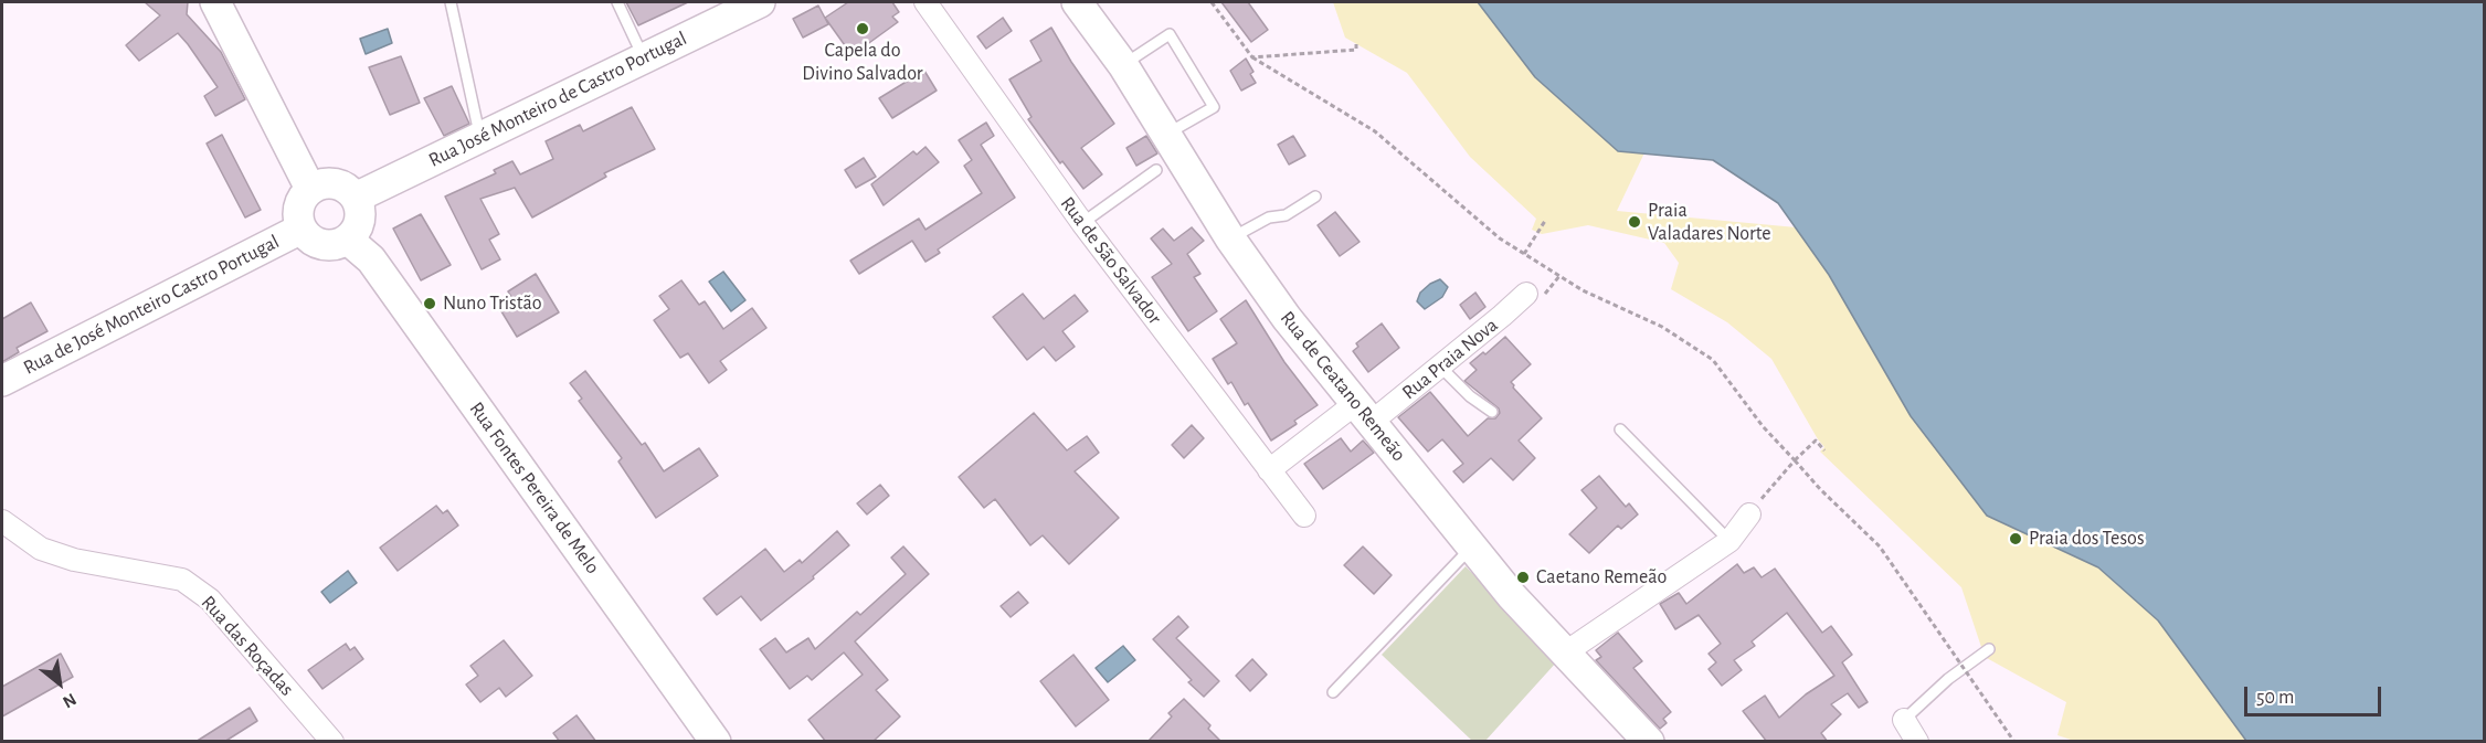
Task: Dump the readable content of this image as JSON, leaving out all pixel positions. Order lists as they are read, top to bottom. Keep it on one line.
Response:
{"streets":{"main road":["Rua José Monteiro de Castro Portugal","Rua de José Monteiro Castro Portugal","Rua de Ceatano Remeão","Rua Fontes Pereira de Melo"],"street":["Rua de São Salvador","Rua Praia Nova","Rua das Roçadas"]},"crossings":[["Rua José Monteiro de Castro Portugal","Rua de José Monteiro Castro Portugal"],["Rua José Monteiro de Castro Portugal","Rua Fontes Pereira de Melo"],["Rua de São Salvador","Rua Praia Nova"],["Rua de José Monteiro Castro Portugal","Rua Fontes Pereira de Melo"],["Rua Praia Nova","Rua de Ceatano Remeão"]],"places":["Capela do Divino Salvador","Praia Valadares Norte","Nuno Tristão","Praia dos Tesos","Caetano Remeão"],"scale_bar":"50 m","north":"bottom right"}
